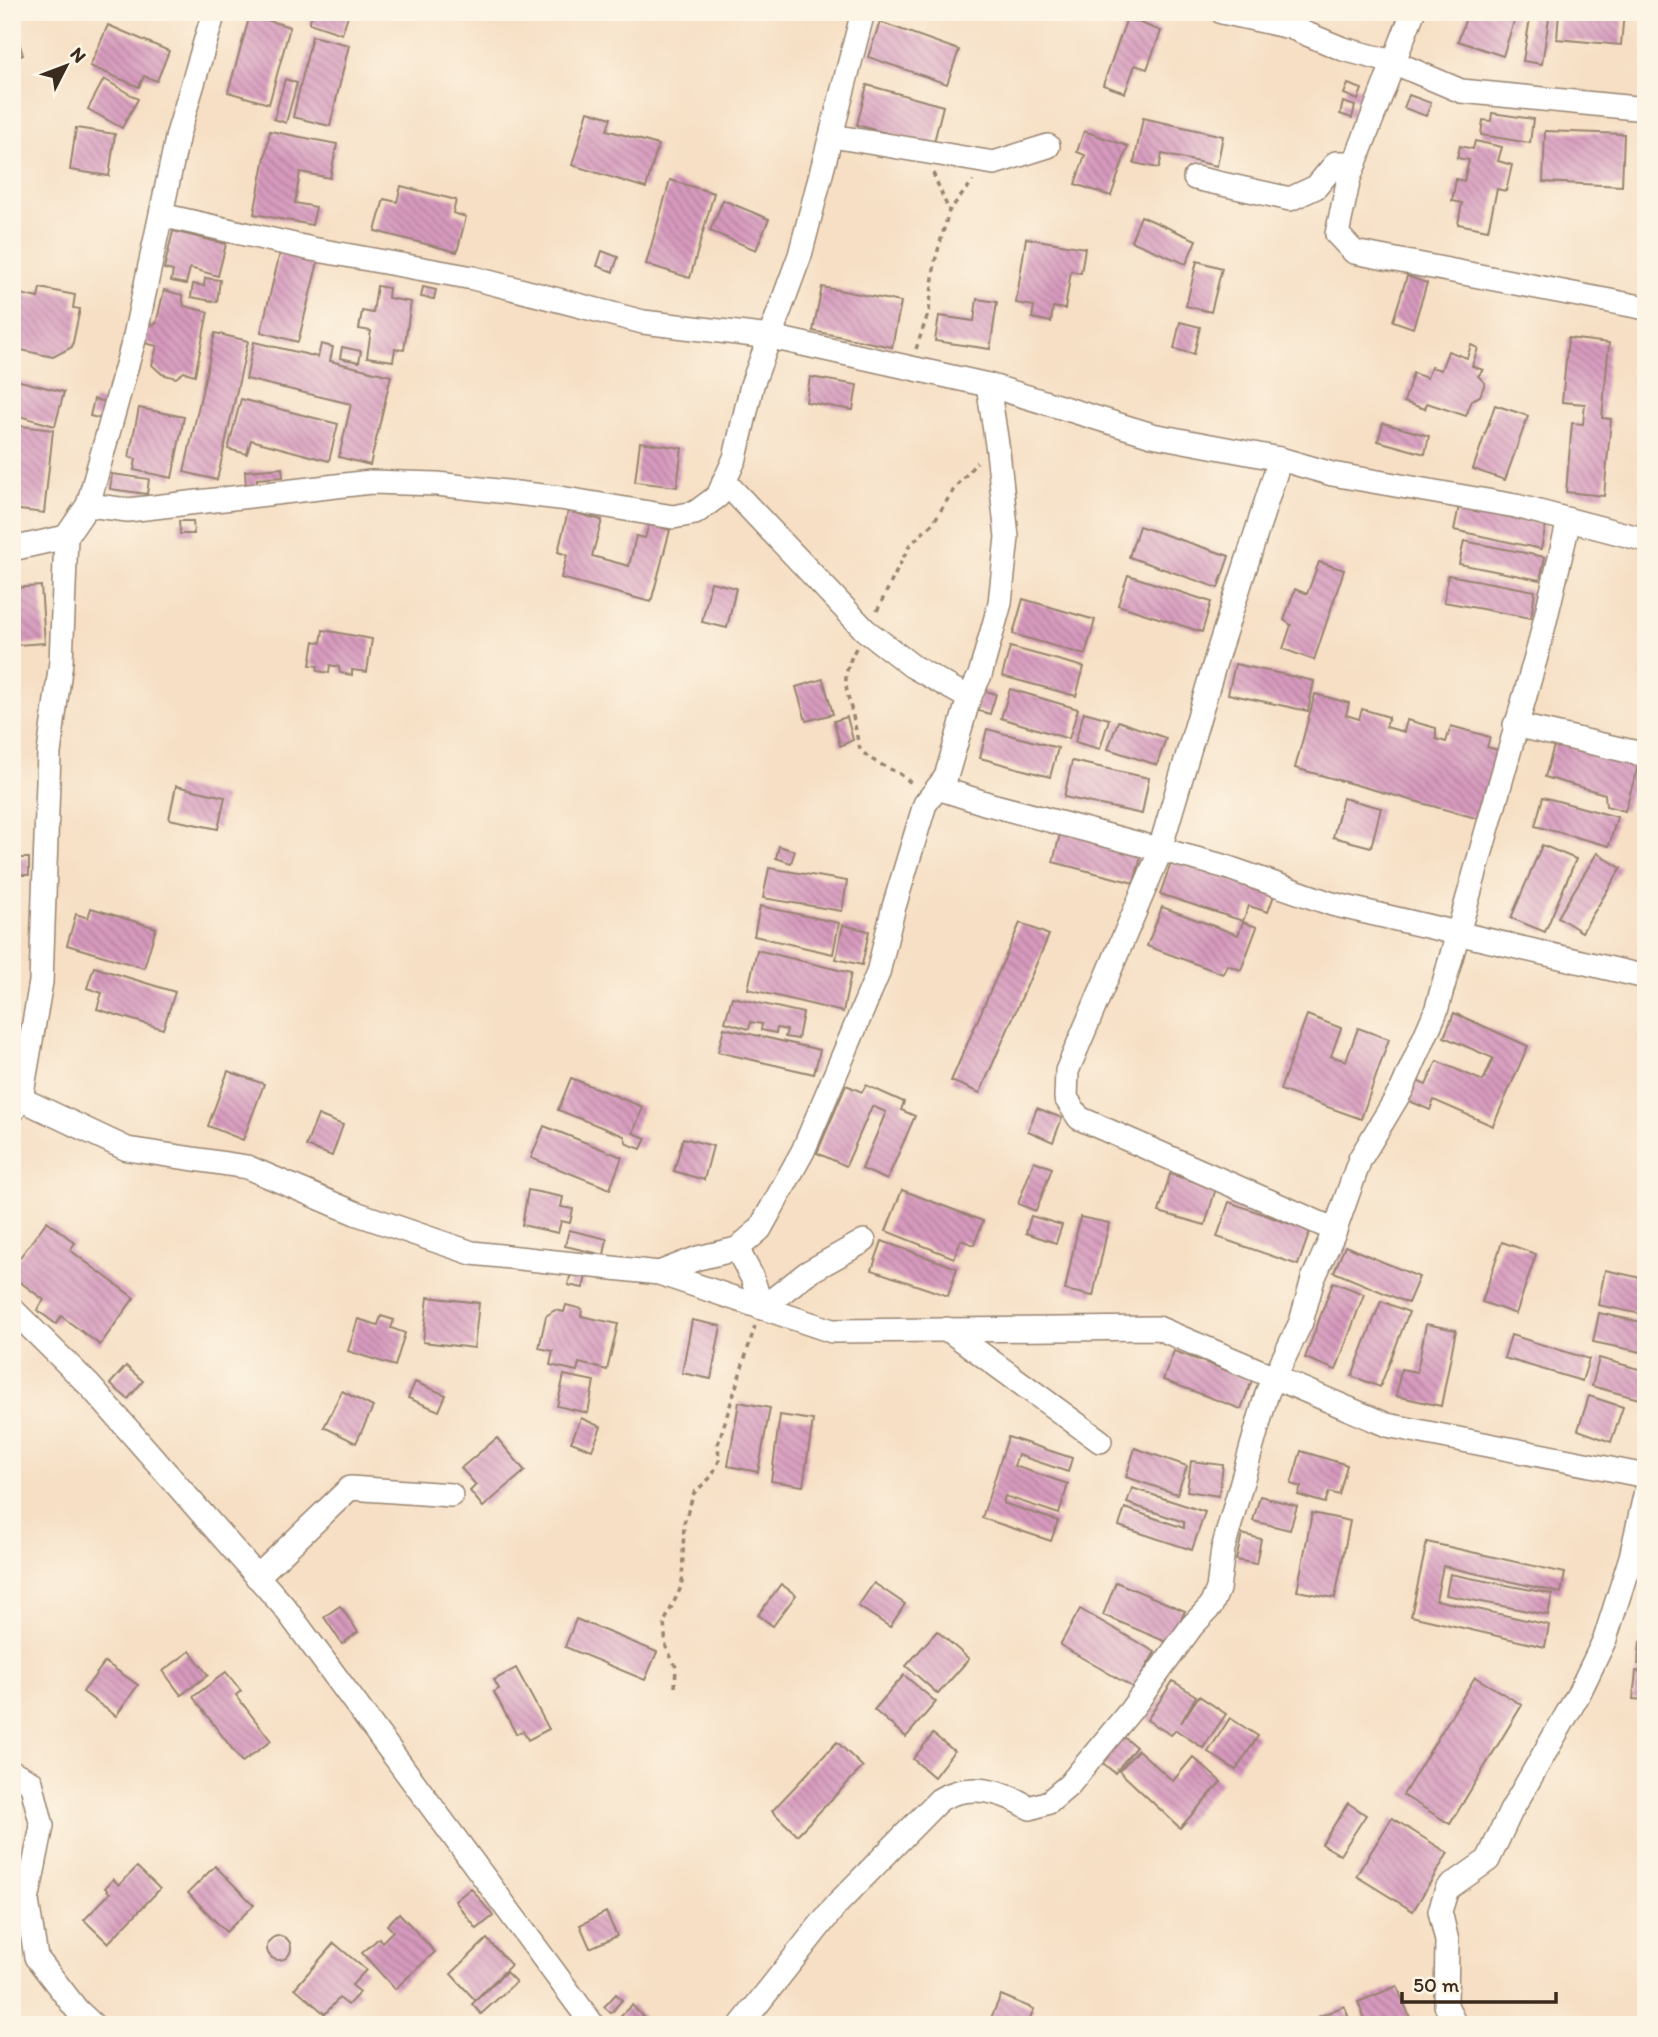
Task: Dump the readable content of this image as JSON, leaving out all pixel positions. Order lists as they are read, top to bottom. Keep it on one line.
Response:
{"scale_bar":"50 m","north":"top right"}
